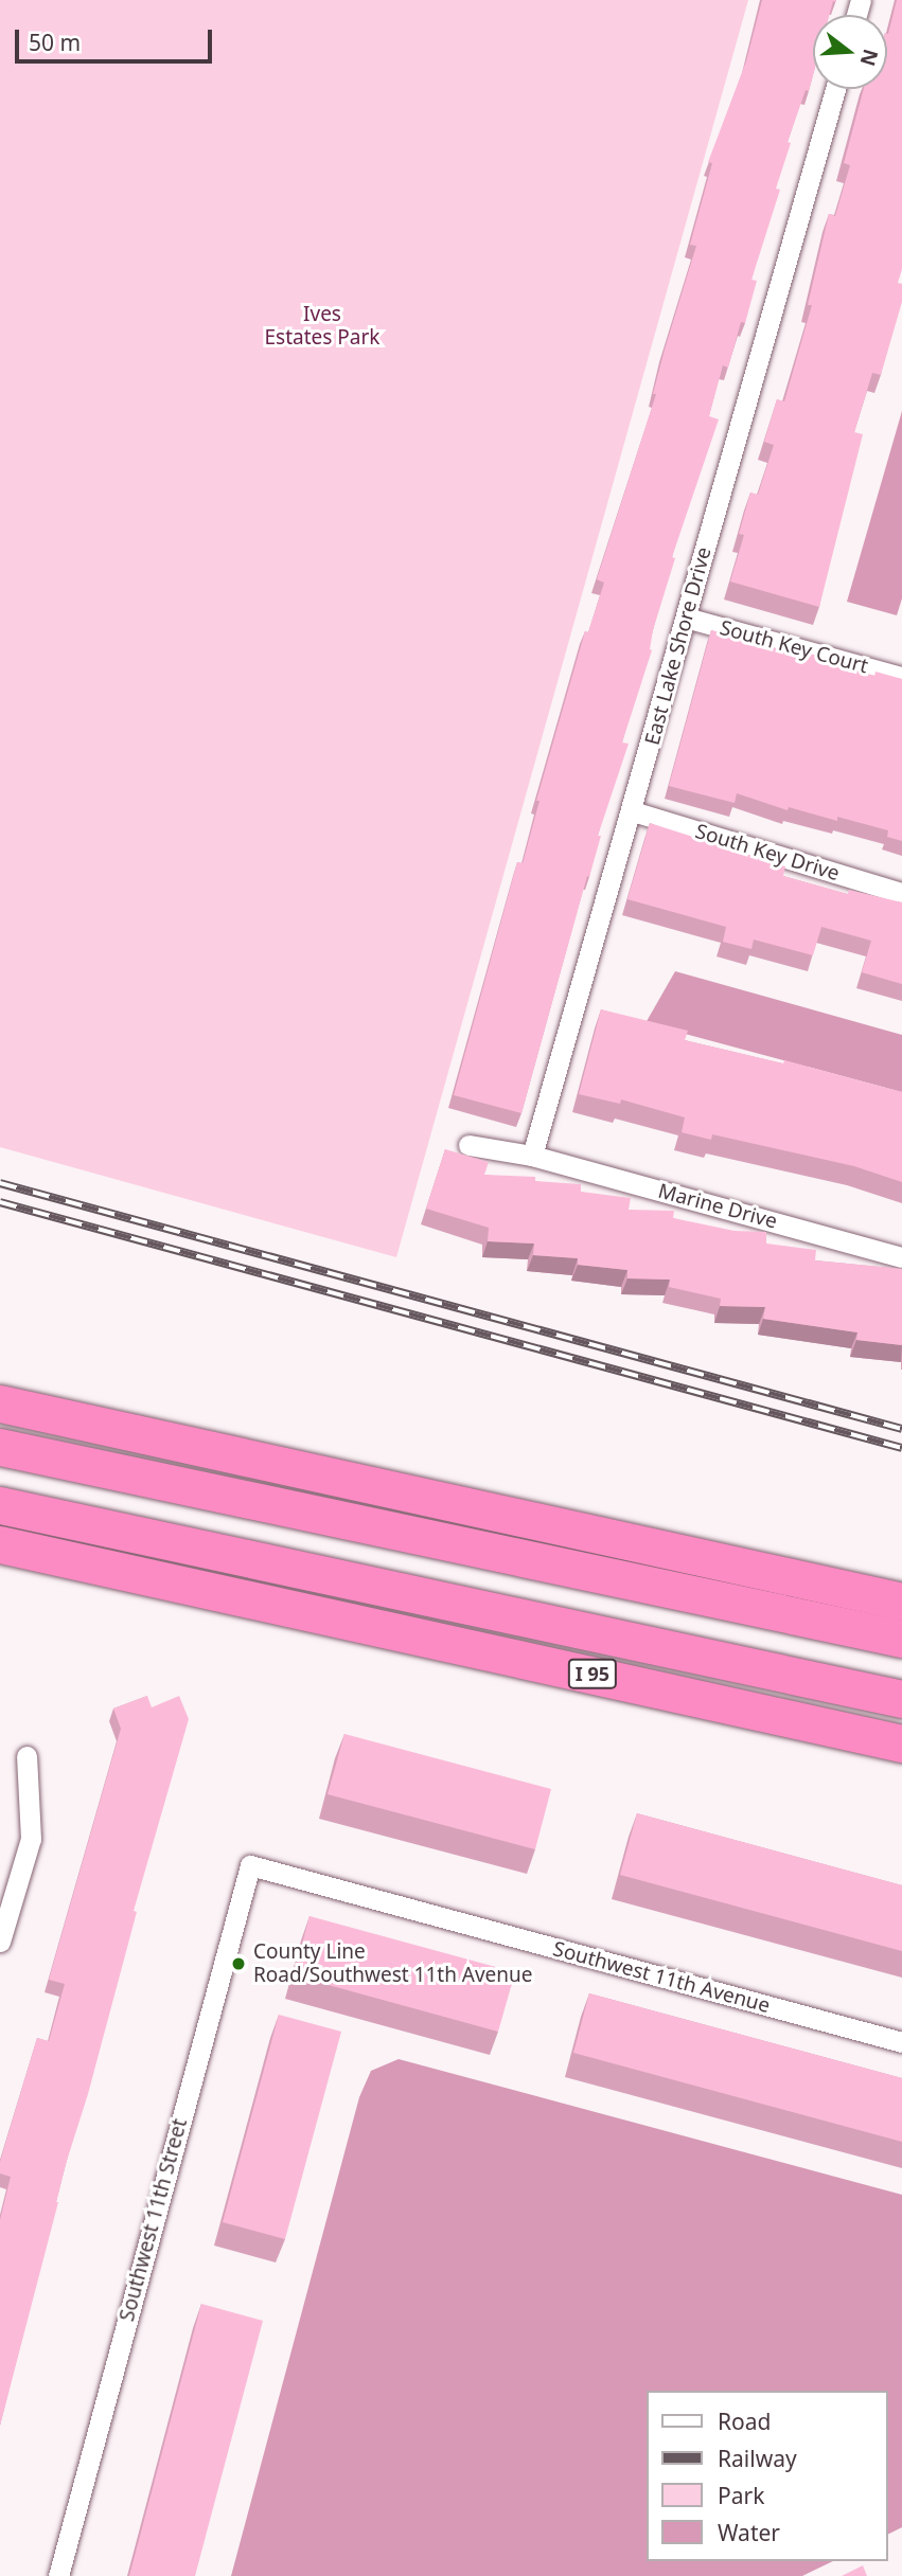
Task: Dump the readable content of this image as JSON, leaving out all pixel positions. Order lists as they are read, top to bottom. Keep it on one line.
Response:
{"streets":{"highway":["I 95"],"street":["East Lake Shore Drive","South Key Court","South Key Drive","Marine Drive","Southwest 11th Avenue","Southwest 11th Street"]},"crossings":[["East Lake Shore Drive","South Key Court"],["East Lake Shore Drive","South Key Drive"],["East Lake Shore Drive","Marine Drive"],["Southwest 11th Avenue","Southwest 11th Street"]],"parks":["Ives Estates Park"],"places":["County Line Road/Southwest 11th Avenue"],"legend":["Road","Railway","Park","Water"],"scale_bar":"50 m","north":"right"}
